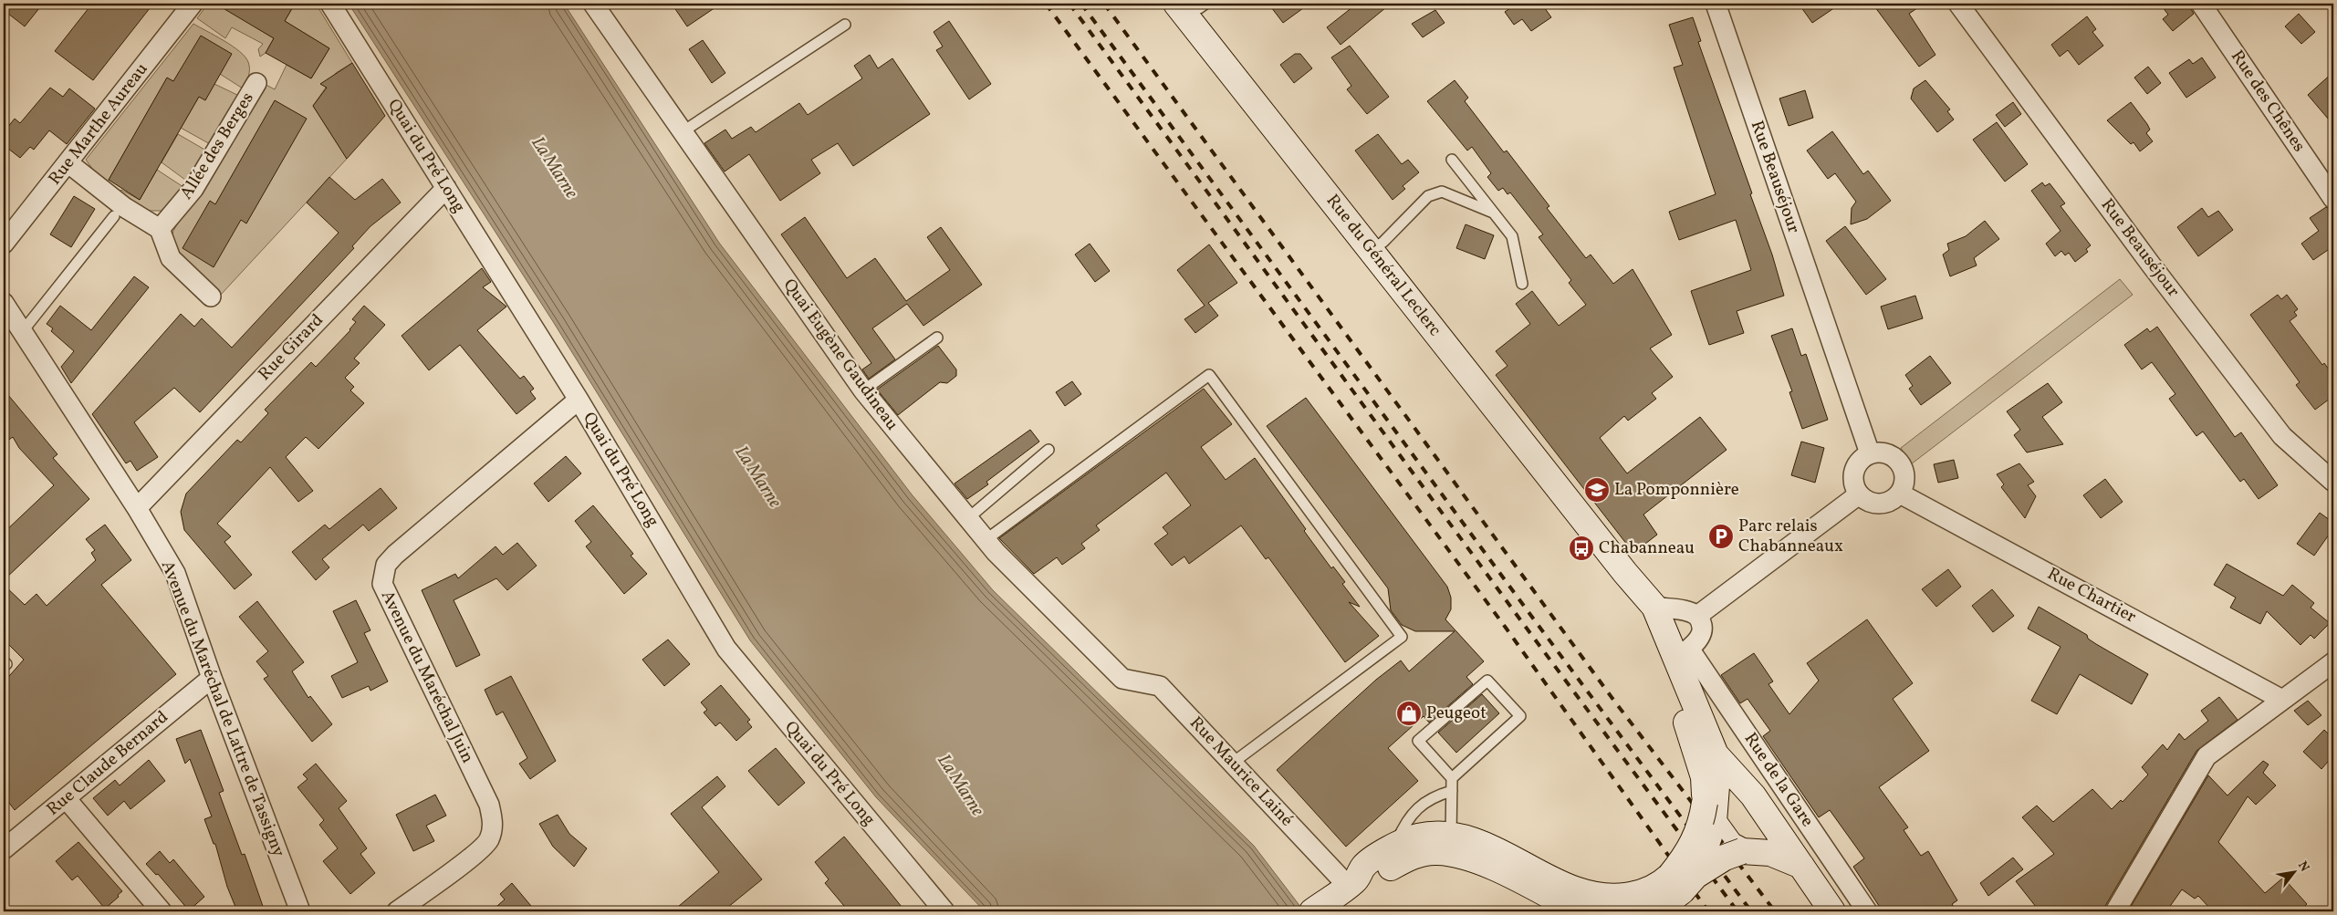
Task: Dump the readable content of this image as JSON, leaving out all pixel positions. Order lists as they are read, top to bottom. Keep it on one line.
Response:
{"streets":{"main road":["Rue du Général Leclerc","Rue de la Gare"],"street":["Rue des Chênes","Rue Marthe Aureau","Allée des Berges","Quai du Pré Long","Rue Beauséjour","Rue Girard","Quai Eugène Gaudineau","Rue Chartier","Avenue du Maréchal Juin","Avenue du Maréchal de Lattre de Tassigny","Rue Claude Bernard","Rue Maurice Lainé"]},"crossings":[["Quai du Pré Long","Rue Girard"],["Quai du Pré Long","Avenue du Maréchal Juin"],["Rue Beauséjour","Rue Chartier"],["Rue du Général Leclerc","Rue de la Gare"],["Rue Girard","Avenue du Maréchal de Lattre de Tassigny"],["Quai Eugène Gaudineau","Rue Maurice Lainé"],["Avenue du Maréchal de Lattre de Tassigny","Rue Claude Bernard"]],"water":["La Marne"],"places":{"school or university":["La Pomponnière"],"parking":["Parc relais Chabanneaux"],"bus stop":["Chabanneau"],"shop":["Peugeot"]},"north":"top right"}
